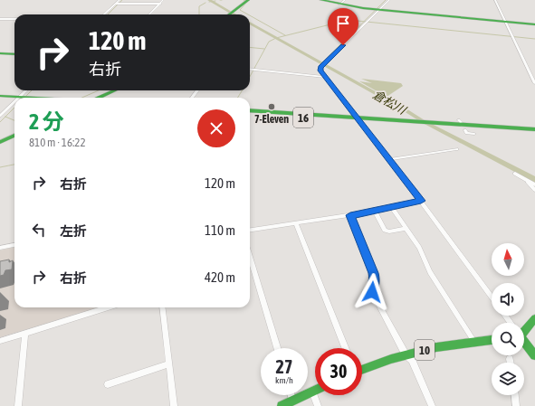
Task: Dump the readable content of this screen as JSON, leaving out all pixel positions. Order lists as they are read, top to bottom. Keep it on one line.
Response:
{"streets":{"main road":["16","10"]},"water":["倉松川"],"places":["7-Eleven"],"north":"top","page":{"turn":["120 m","右折"],"heading":["2 分","810 m · 16:22"],"list":[{"name":"右折","value":"120 m"},{"name":"左折","value":"110 m"},{"name":"右折","value":"420 m"}],"speed":"27 km/h","limit":"30"}}
